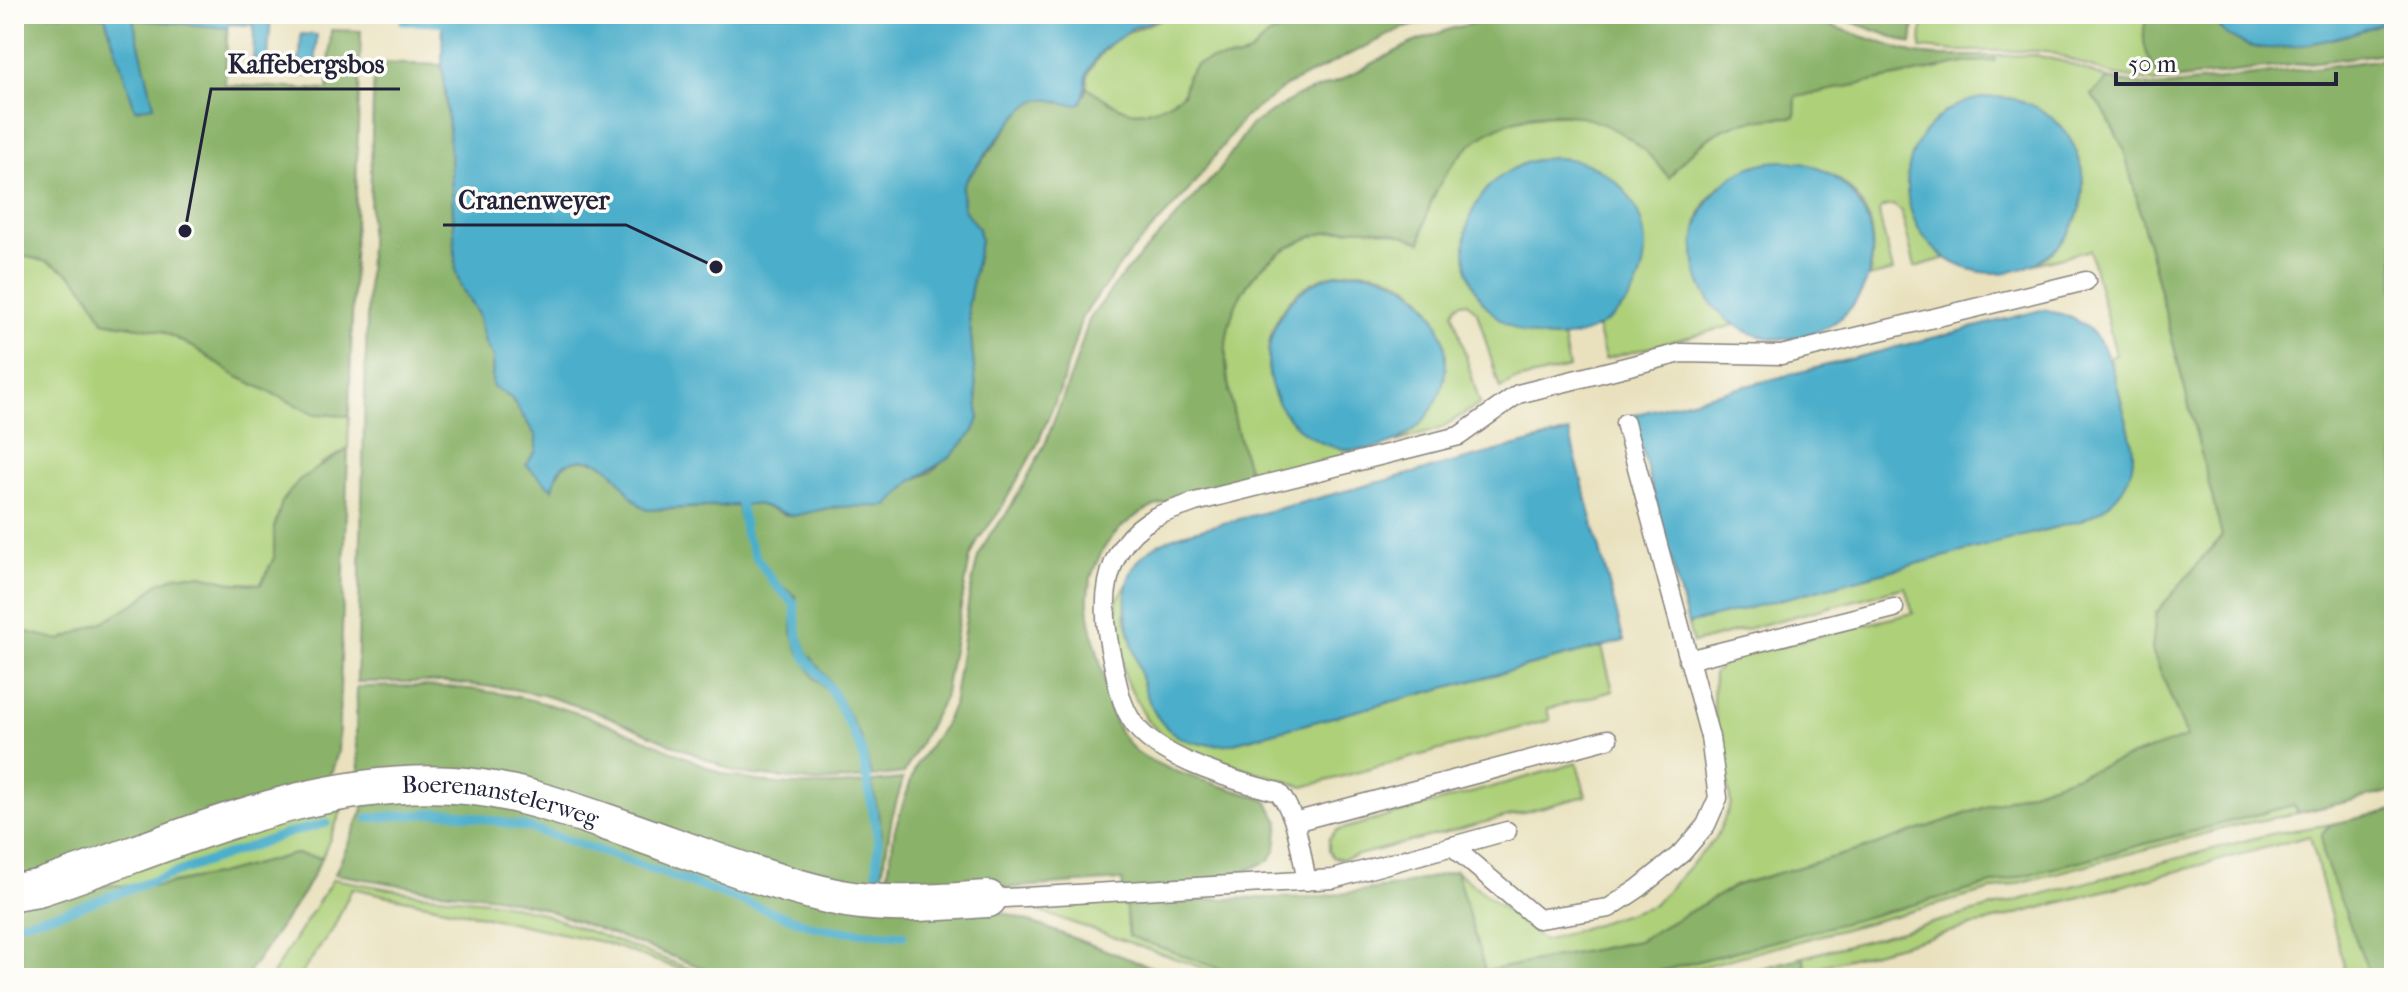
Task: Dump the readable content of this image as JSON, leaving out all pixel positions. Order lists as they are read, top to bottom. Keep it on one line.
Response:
{"streets":{"street":["Boerenanstelerweg"]},"places":["Kaffebergsbos","Cranenweyer"],"scale_bar":"50 m"}
